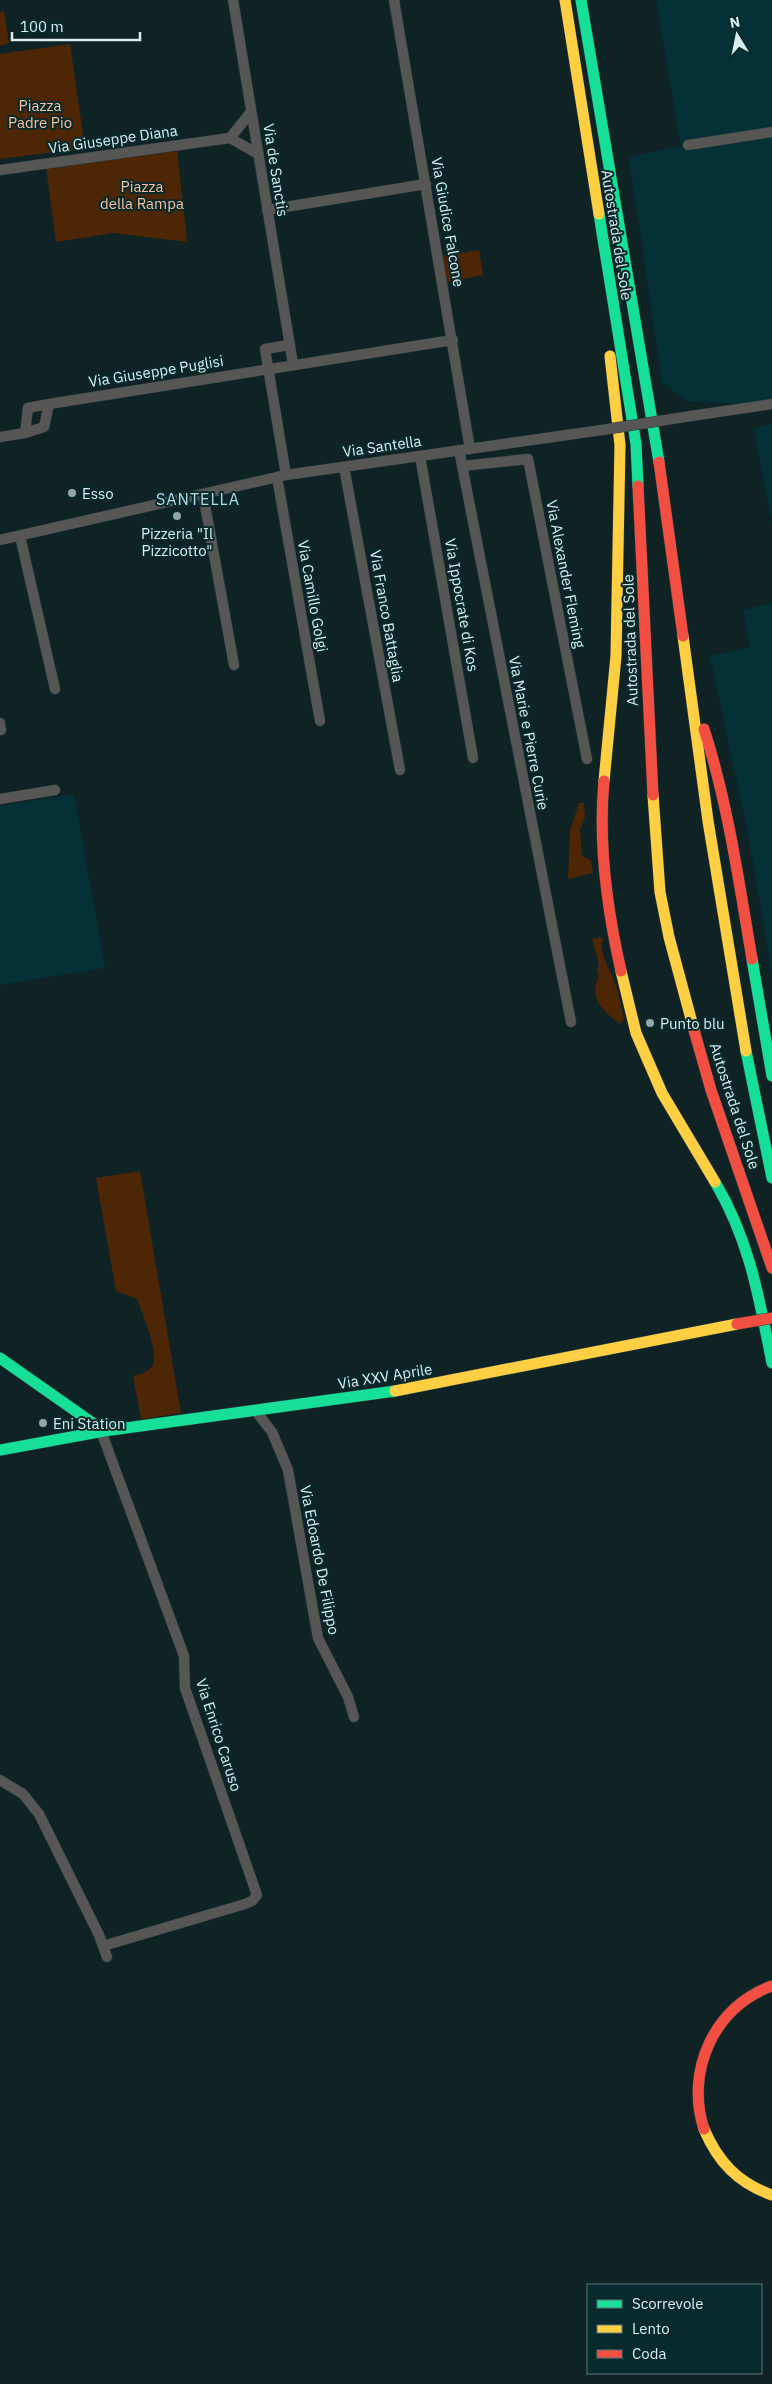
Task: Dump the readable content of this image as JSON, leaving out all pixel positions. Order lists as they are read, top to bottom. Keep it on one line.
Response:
{"streets":{"main road":["Autostrada del Sole","Via XXV Aprile"],"street":["Via Giuseppe Diana","Via de Sanctis","Via Giudice Falcone","Via Giuseppe Puglisi","Via Santella","Via Alexander Fleming","Via Camillo Golgi","Via Ippocrate di Kos","Via Franco Battaglia","Via Marie e Pierre Curie","Via Edoardo De Filippo","Via Enrico Caruso"]},"crossings":[["Via de Sanctis","Via Giuseppe Puglisi"],["Via Giudice Falcone","Via Giuseppe Puglisi"],["Via Giudice Falcone","Via Santella"],["Via Santella","Via Camillo Golgi"],["Via Santella","Via Ippocrate di Kos"],["Via Santella","Via Franco Battaglia"],["Via Santella","Via Marie e Pierre Curie"],["Via Alexander Fleming","Via Marie e Pierre Curie"],["Via XXV Aprile","Via Edoardo De Filippo"],["Via XXV Aprile","Via Enrico Caruso"]],"districts":["SANTELLA"],"parks":["Piazza Padre Pio","Piazza della Rampa"],"places":["Esso","Pizzeria \"Il Pizzicotto\"","Punto blu","Eni Station"],"legend":["Scorrevole","Lento","Coda"],"scale_bar":"100 m","north":"top"}
